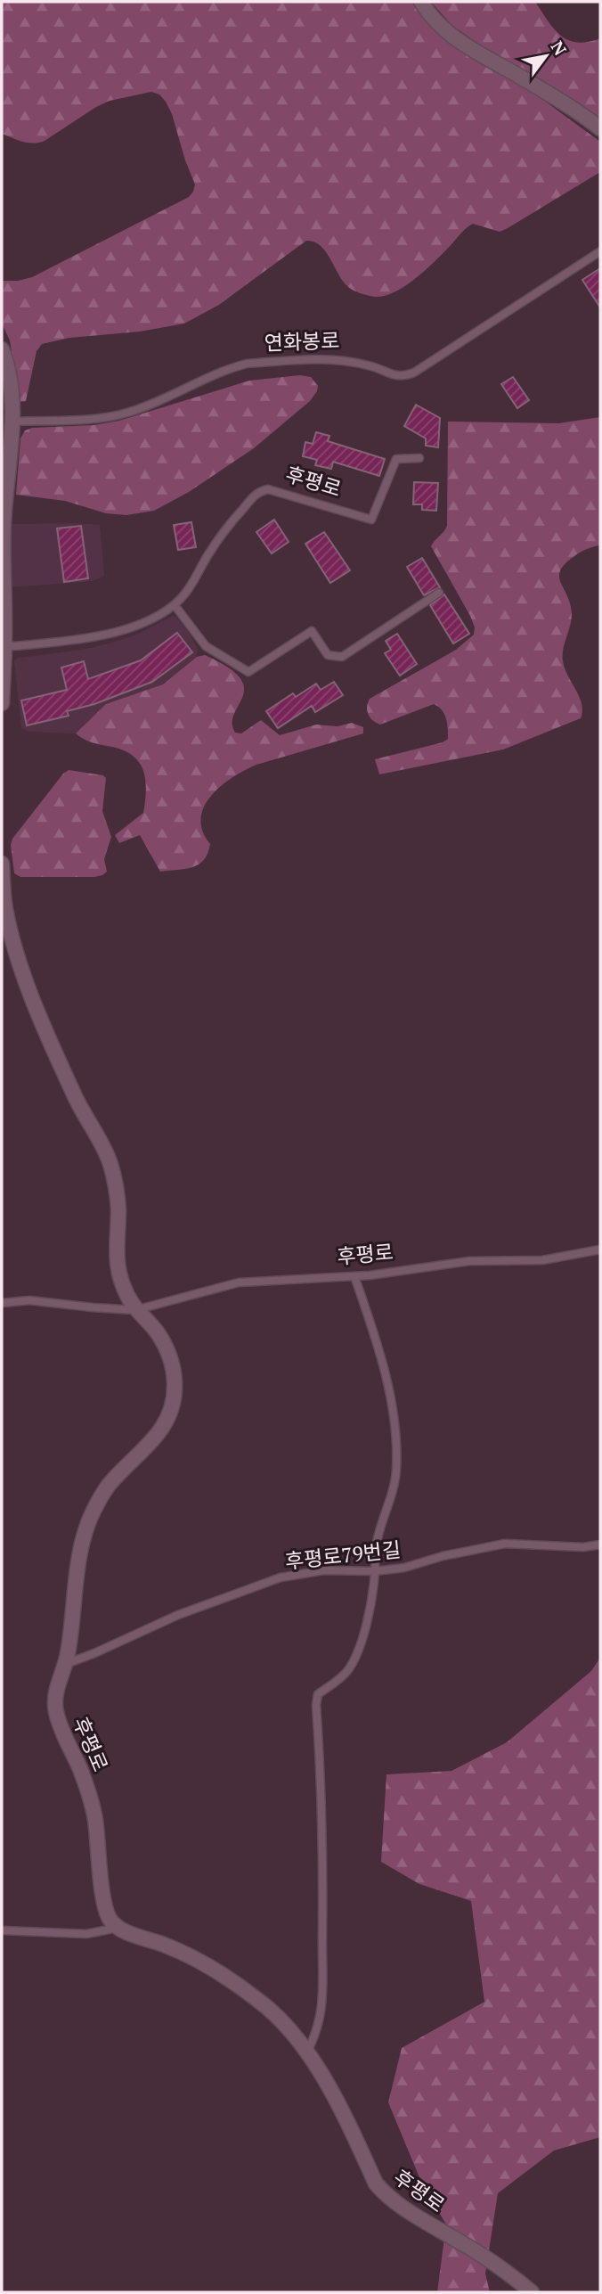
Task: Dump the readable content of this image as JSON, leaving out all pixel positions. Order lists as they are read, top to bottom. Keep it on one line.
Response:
{"streets":{"street":["후평로"],"lane":["연화봉로","후평로79번길"]},"crossings":[["후평로","후평로79번길"]],"north":"top right"}
